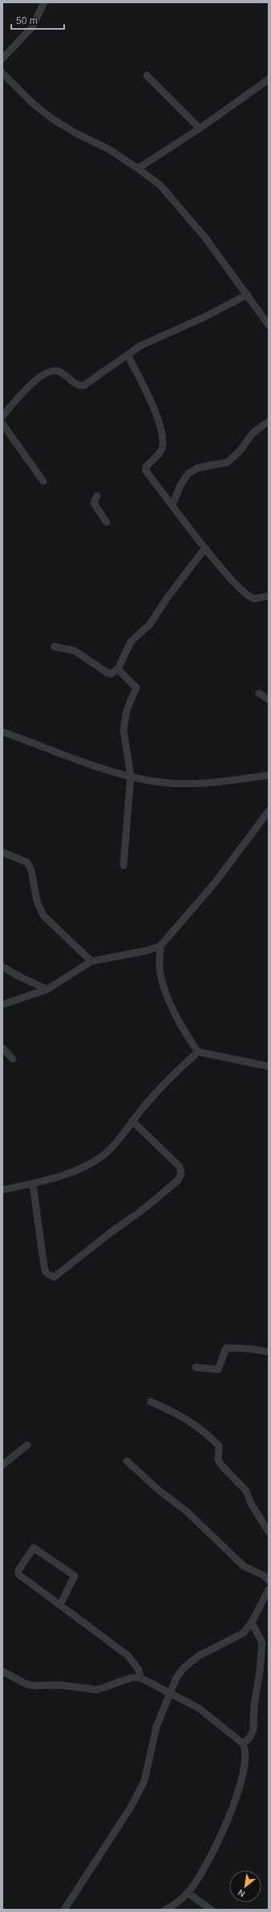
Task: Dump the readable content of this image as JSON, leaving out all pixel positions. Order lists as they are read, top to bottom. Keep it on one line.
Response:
{"scale_bar":"50 m","north":"bottom left"}
